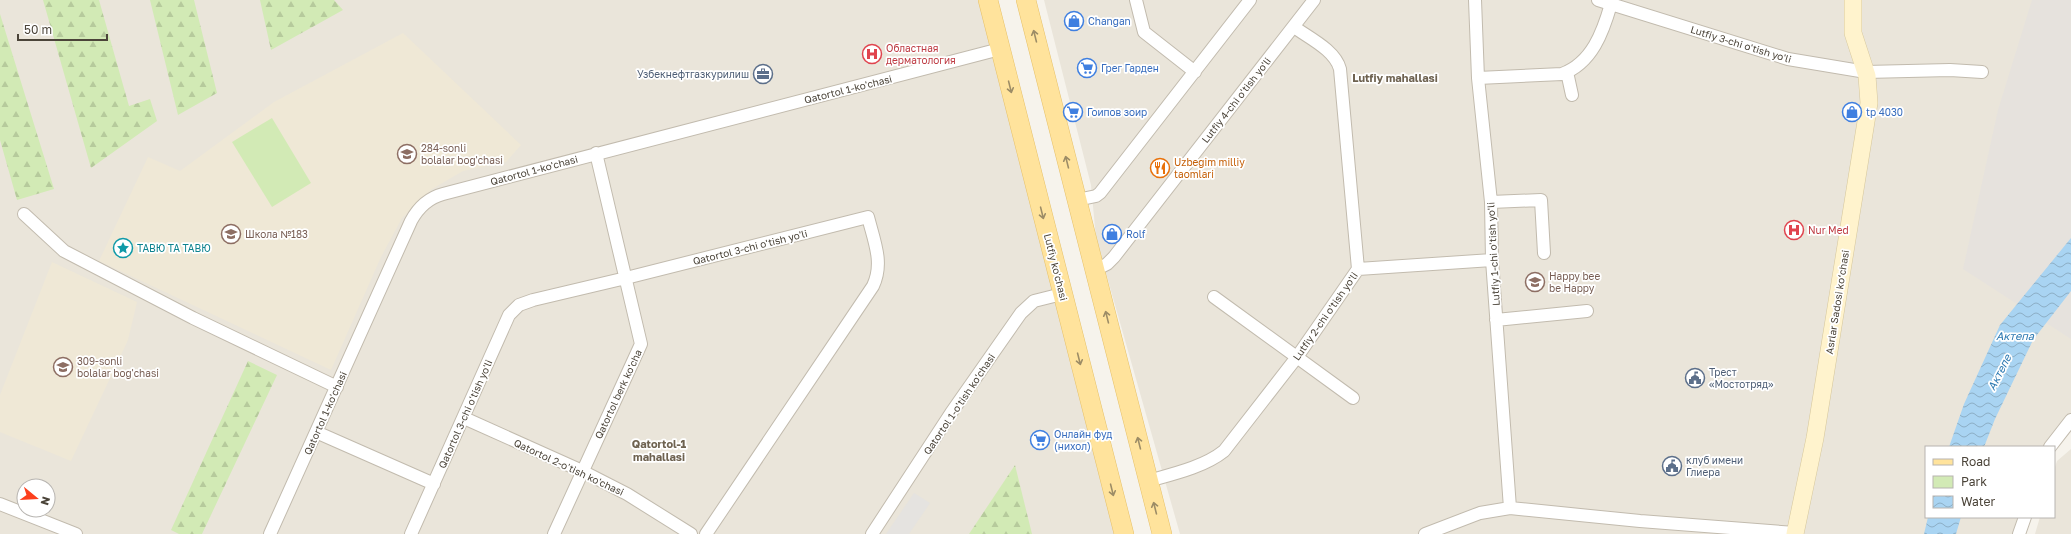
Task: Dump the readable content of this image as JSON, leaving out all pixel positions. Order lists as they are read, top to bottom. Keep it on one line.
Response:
{"streets":{"main road":["Lutfiy ko'chasi"],"street":["Lutfiy 3-chi o'tish yo'li","Qatortol 1-ko'chasi","Lutfiy 4-chi o'tish yo'li","Qatortol 3-chi o'tish yo'li","Lutfiy 1-chi o'tish yo'li","Asrlar Sadosi ko‘chasi","Lutfiy 2-chi o'tish yo'li","Qatortol berk ko'cha","Qatortol 1-o'tish ko'chasi","Qatortol 2-o'tish ko'chasi"]},"crossings":[["Lutfiy 3-chi o'tish yo'li","Asrlar Sadosi ko‘chasi"],["Qatortol 1-ko'chasi","Lutfiy ko'chasi"],["Qatortol 1-ko'chasi","Qatortol berk ko'cha"],["Lutfiy 4-chi o'tish yo'li","Lutfiy 2-chi o'tish yo'li"],["Qatortol 3-chi o'tish yo'li","Qatortol berk ko'cha"],["Qatortol 3-chi o'tish yo'li","Qatortol 2-o'tish ko'chasi"],["Lutfiy ko'chasi","Qatortol 1-o'tish ko'chasi"],["Qatortol berk ko'cha","Qatortol 2-o'tish ko'chasi"]],"districts":["Lutfiy mahallasi","Qatortol-1 mahallasi"],"water":["Актепа","Актепе"],"places":{"shop":["Changan","tp 4030","Rolf"],"hospital":["Областная дерматология","Nur Med"],"supermarket":["Грег Гарден","Гоипов зоир","Онлайн фуд (нихол)"],"office":["Узбекнефтгазкурилиш"],"school or university":["284-sonli bolalar bog'chasi","Школа №183","Happy bee be Happy","309-sonli bolalar bog'chasi"],"restaurant":["Uzbegim milliy taomlari"],"place":["ТАВЮ ТА ТАВЮ"],"public building":["Трест «Мостотряд»","клуб имени Глиера"]},"legend":["Road","Park","Water"],"scale_bar":"50 m","north":"right"}
